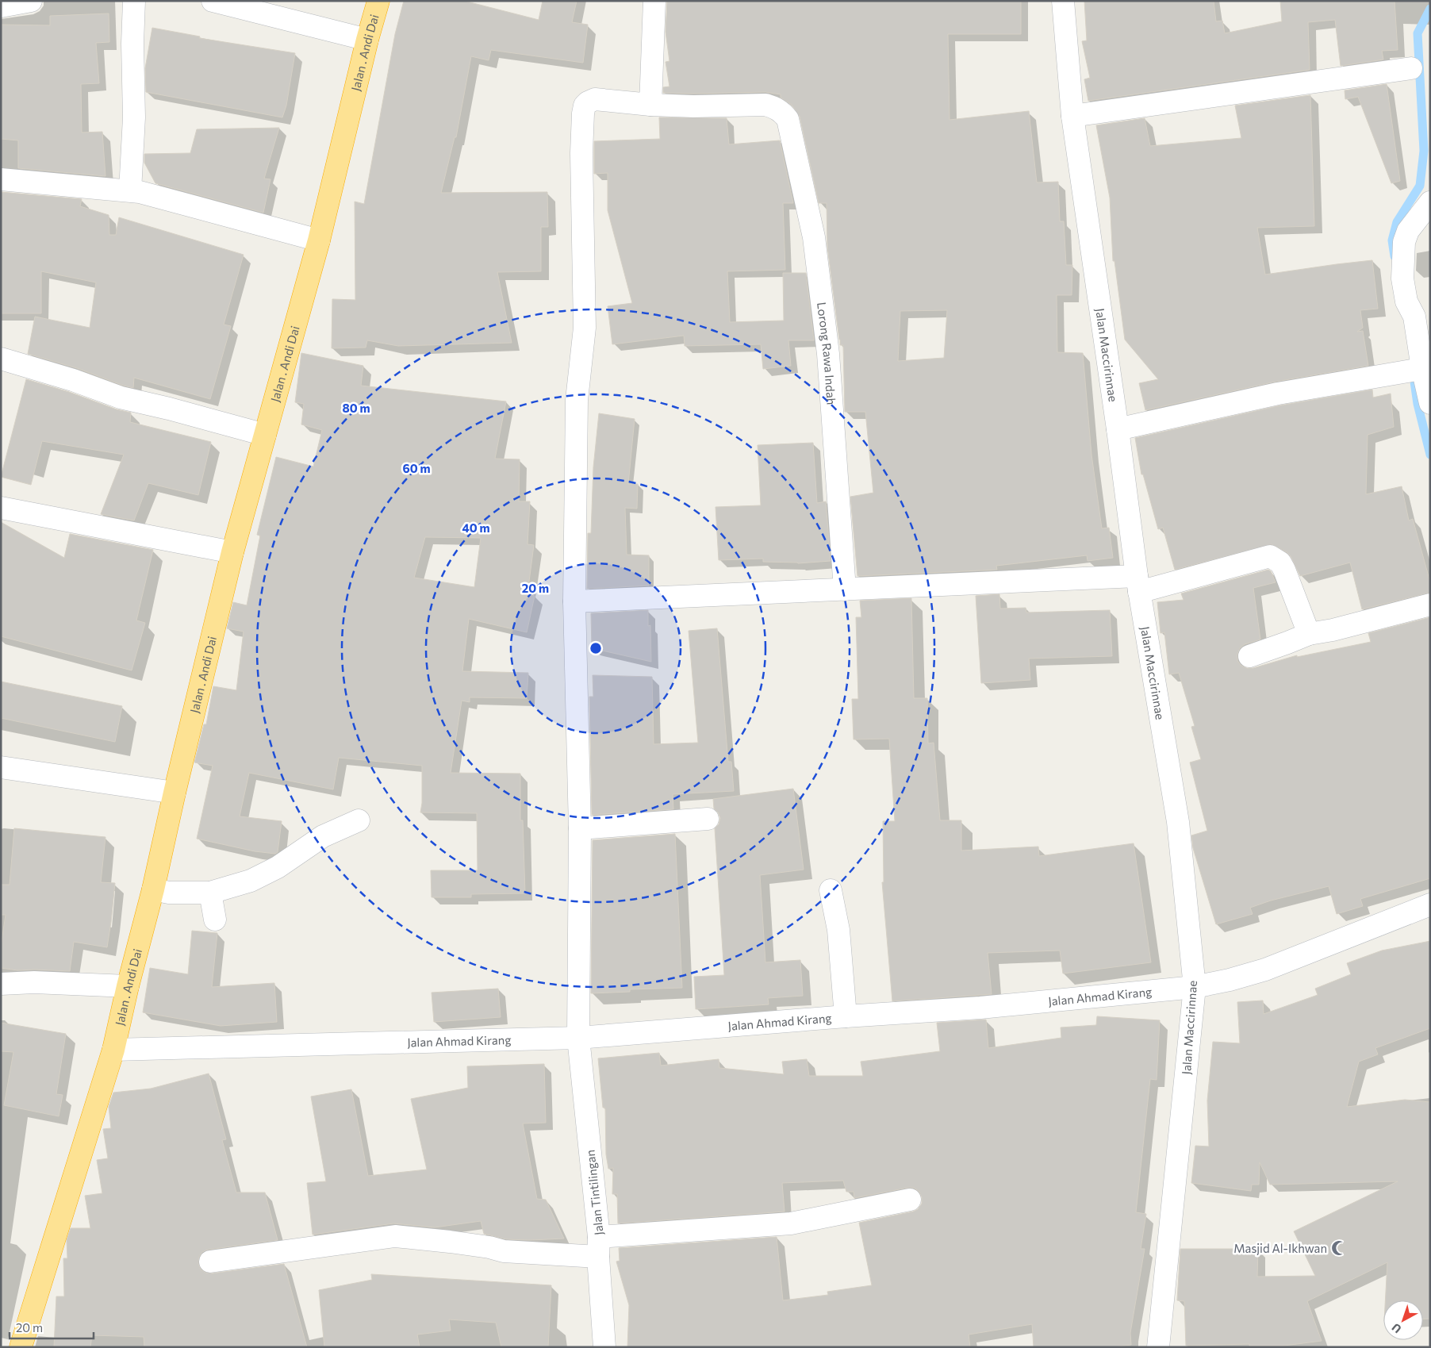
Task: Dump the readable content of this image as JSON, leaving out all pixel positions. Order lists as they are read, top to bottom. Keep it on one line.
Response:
{"streets":{"highway":["Jalan . Andi Dai"],"street":["Lorong Rawa Indah","Jalan Maccirinnae","Jalan Ahmad Kirang","Jalan Tintilingan"]},"crossings":[["Jalan . Andi Dai","Jalan Ahmad Kirang"],["Lorong Rawa Indah","Jalan Tintilingan"],["Jalan Maccirinnae","Jalan Ahmad Kirang"],["Jalan Ahmad Kirang","Jalan Tintilingan"]],"places":{"mosque":["Masjid Al-Ikhwan"]},"scale_bar":"20 m","north":"bottom left","rings":["80 m","60 m","40 m","20 m"]}
